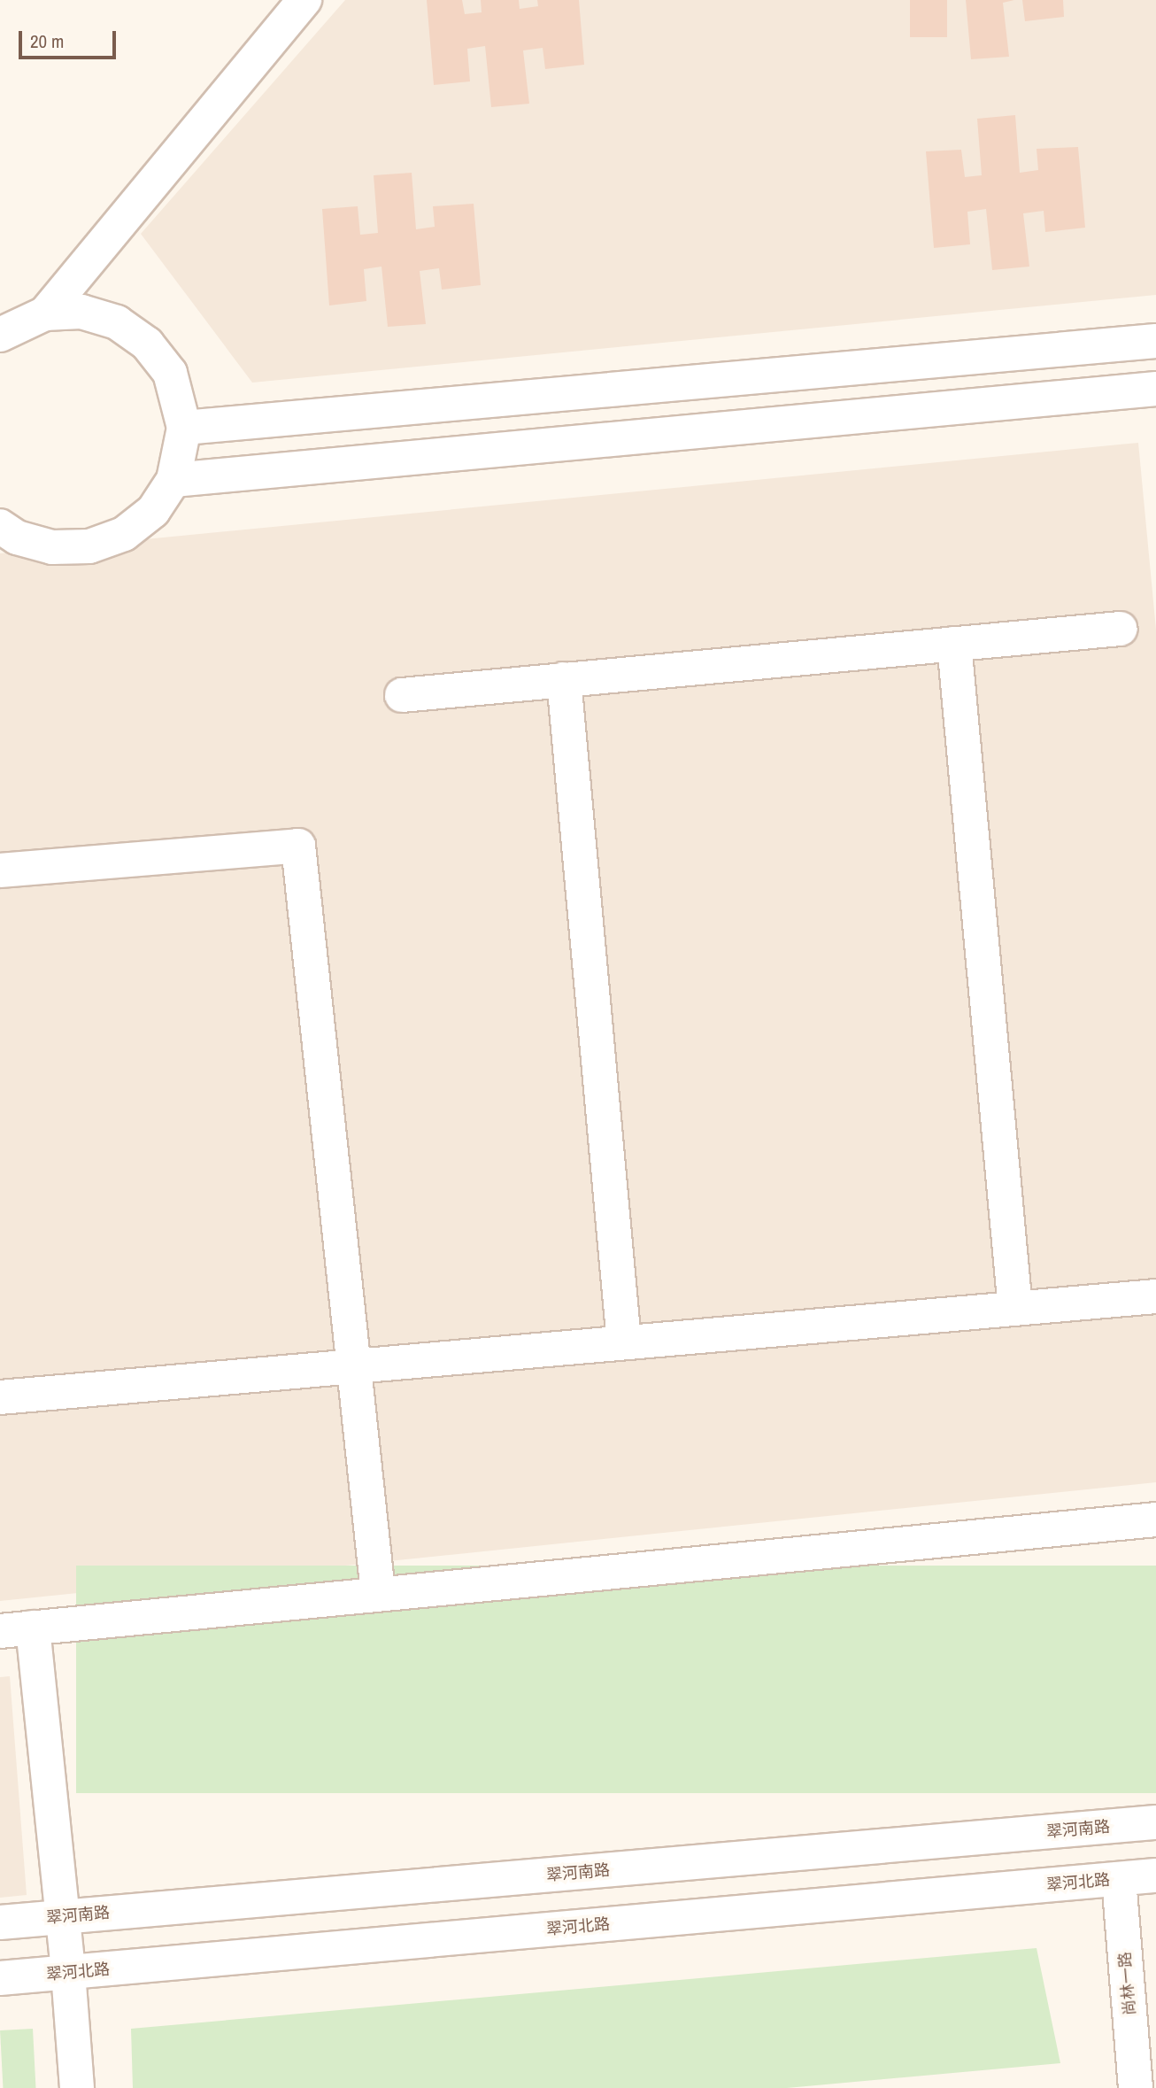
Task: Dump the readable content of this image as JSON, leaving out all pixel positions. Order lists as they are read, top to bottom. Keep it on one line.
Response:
{"streets":{"street":["翠河南路","翠河北路","尚林一路"]},"crossings":[["翠河北路","尚林一路"]],"scale_bar":"20 m"}
